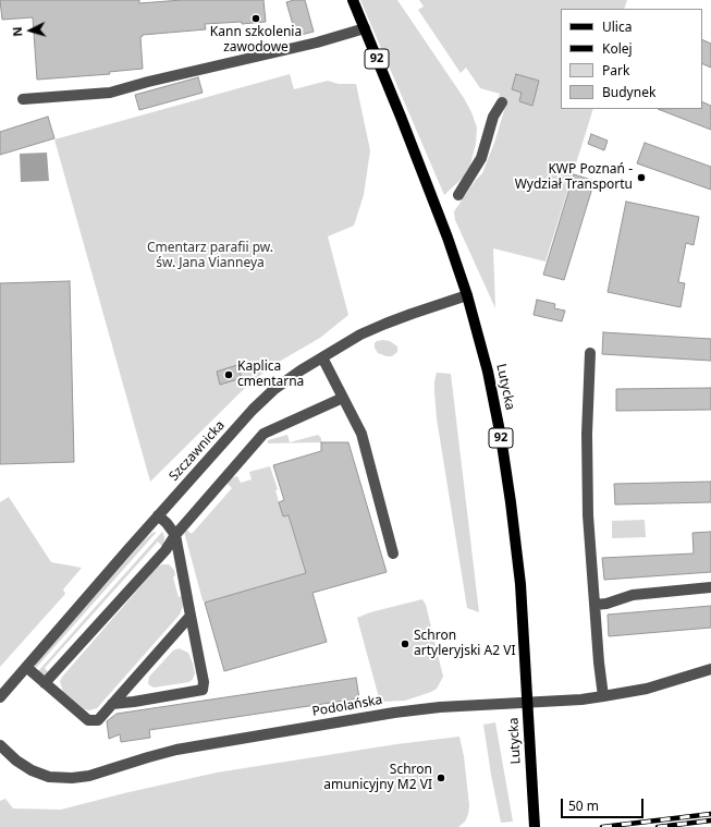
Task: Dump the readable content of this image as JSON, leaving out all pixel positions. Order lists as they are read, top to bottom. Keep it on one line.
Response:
{"streets":{"main road":["92","Lutycka"],"street":["Szczawnicka","Podolańska"]},"crossings":[["Lutycka","Szczawnicka"]],"parks":["Cmentarz parafii pw. św. Jana Vianneya"],"places":["Kann szkolenia zawodowe","KWP Poznań - Wydział Transportu","Kaplica cmentarna","Schron artyleryjski A2 VI","Schron amunicyjny M2 VI"],"legend":["Ulica","Kolej","Park","Budynek"],"scale_bar":"50 m","north":"left"}
